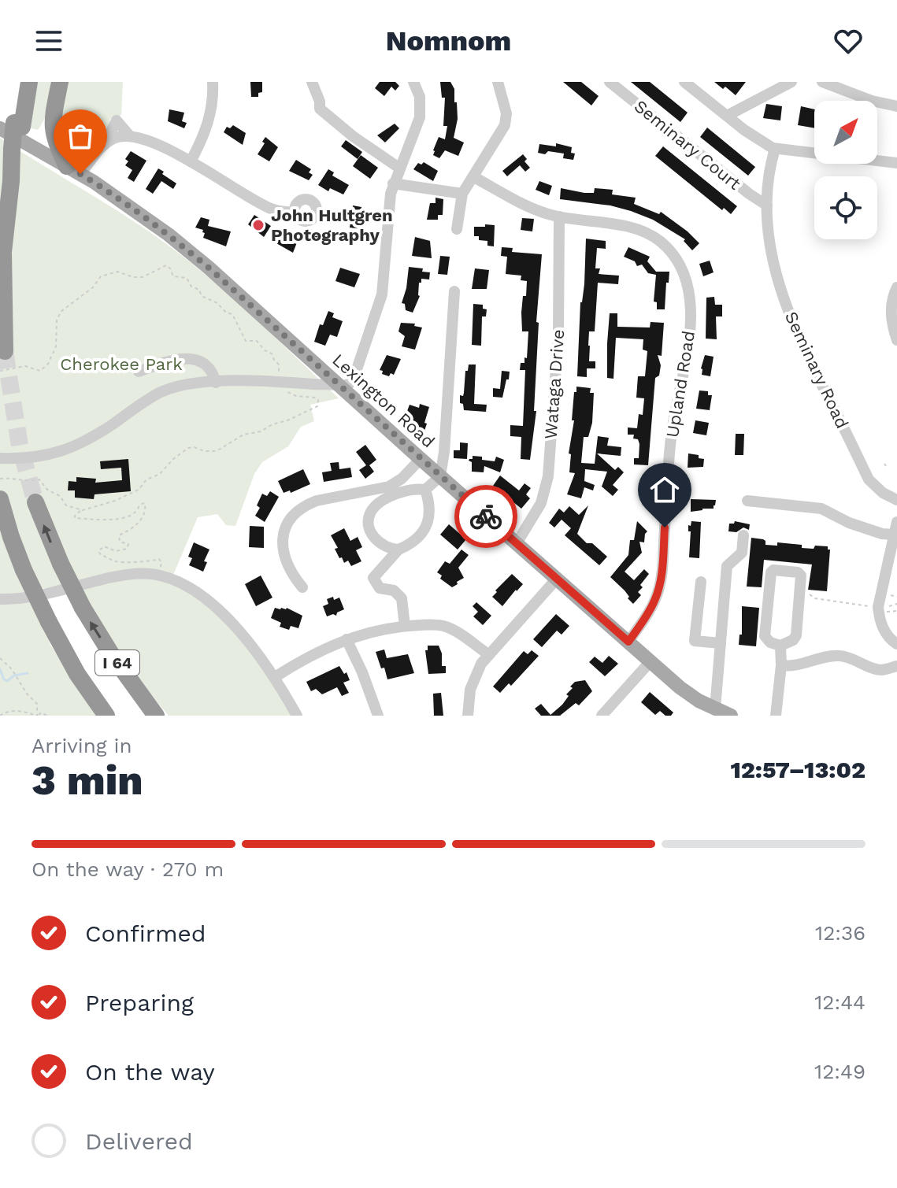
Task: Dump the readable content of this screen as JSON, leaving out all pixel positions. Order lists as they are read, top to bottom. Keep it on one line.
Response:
{"streets":{"highway":["I 64"],"main road":["Lexington Road"],"street":["Seminary Court","Seminary Road","Wataga Drive","Upland Road"]},"crossings":[["Seminary Court","Seminary Road"],["Wataga Drive","Upland Road"],["Wataga Drive","Lexington Road"],["Upland Road","Lexington Road"]],"parks":["Cherokee Park"],"places":["John Hultgren Photography"],"north":"top right","page":{"header":"Nomnom","heading":["3 min","Arriving in","12:57–13:02"],"bar":"On the way · 270 m","list":[["Confirmed","12:36"],["Preparing","12:44"],["On the way","12:49"],"Delivered"]}}
